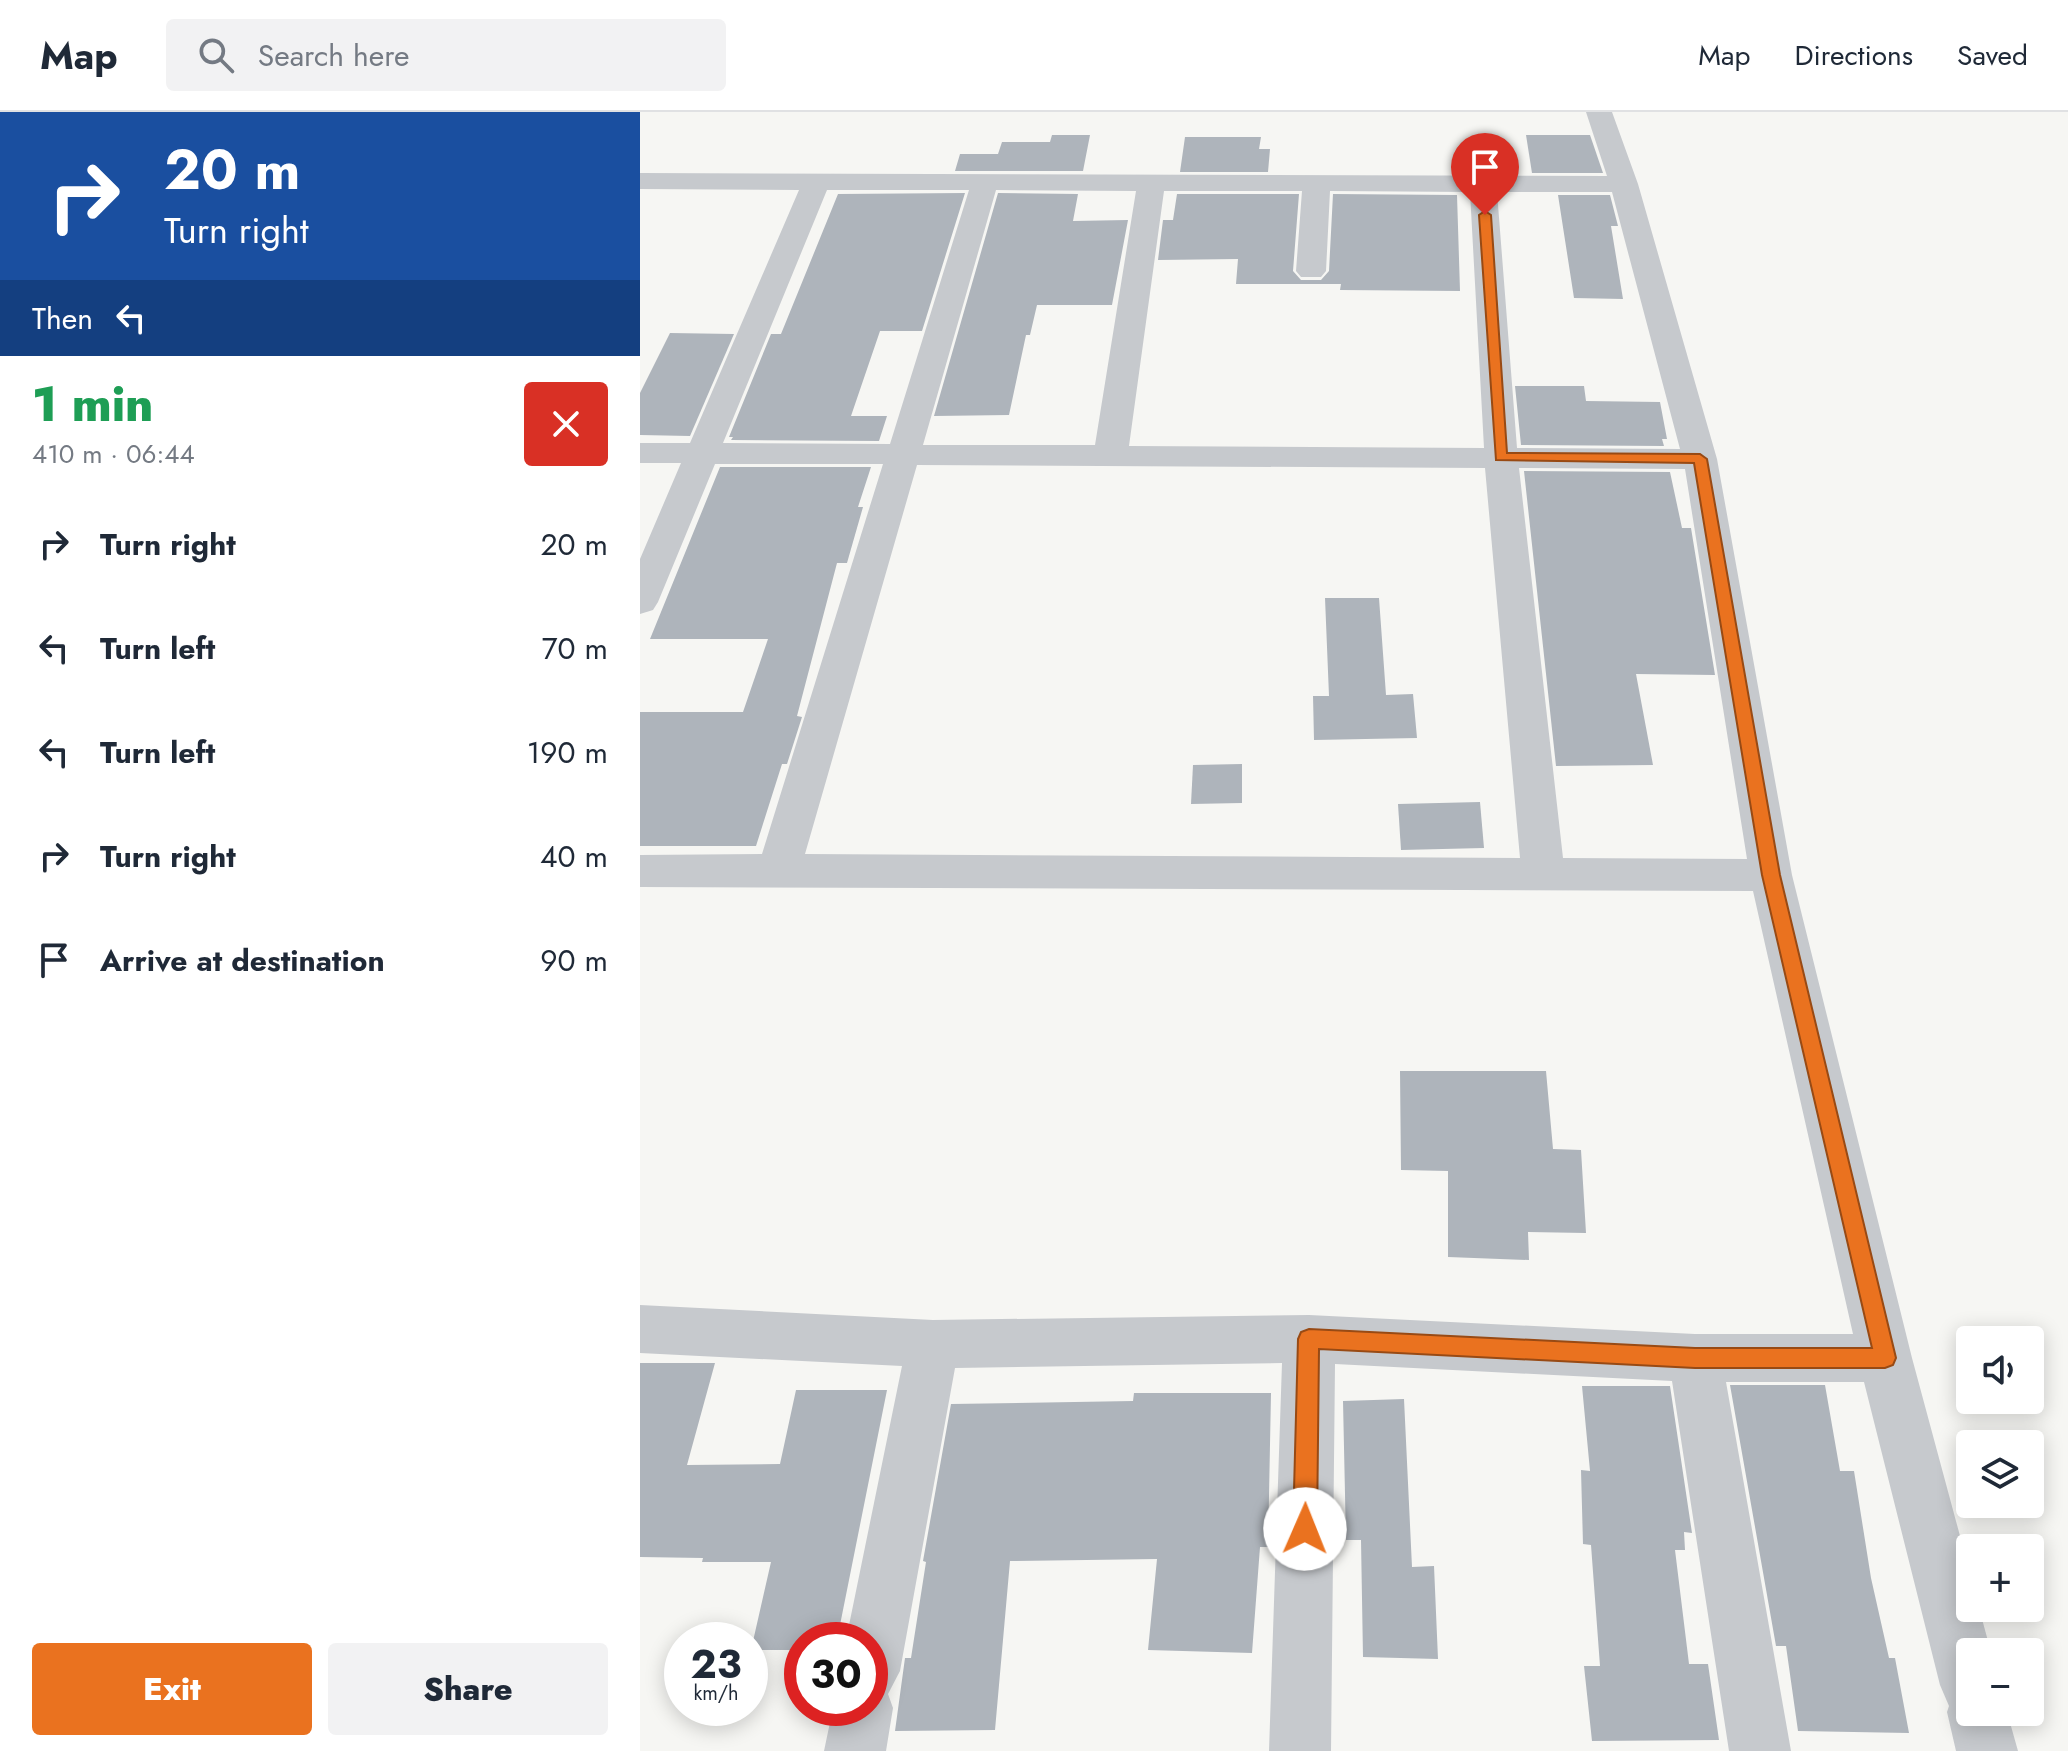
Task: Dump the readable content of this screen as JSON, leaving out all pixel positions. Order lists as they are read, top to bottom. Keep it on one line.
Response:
{"page":{"header":"Map","search":"Search here","nav":["Map","Directions","Saved"],"turn":["20 m","Turn right"],"then":"Then","heading":["1 min","410 m · 06:44"],"list":[{"name":"Turn right","value":"20 m"},{"name":"Turn left","value":"70 m"},{"name":"Turn left","value":"190 m"},{"name":"Turn right","value":"40 m"},{"name":"Arrive at destination","value":"90 m"}],"map_buttons":["+","−"],"speed":"23 km/h","limit":"30","buttons":["Exit","Share"]}}
